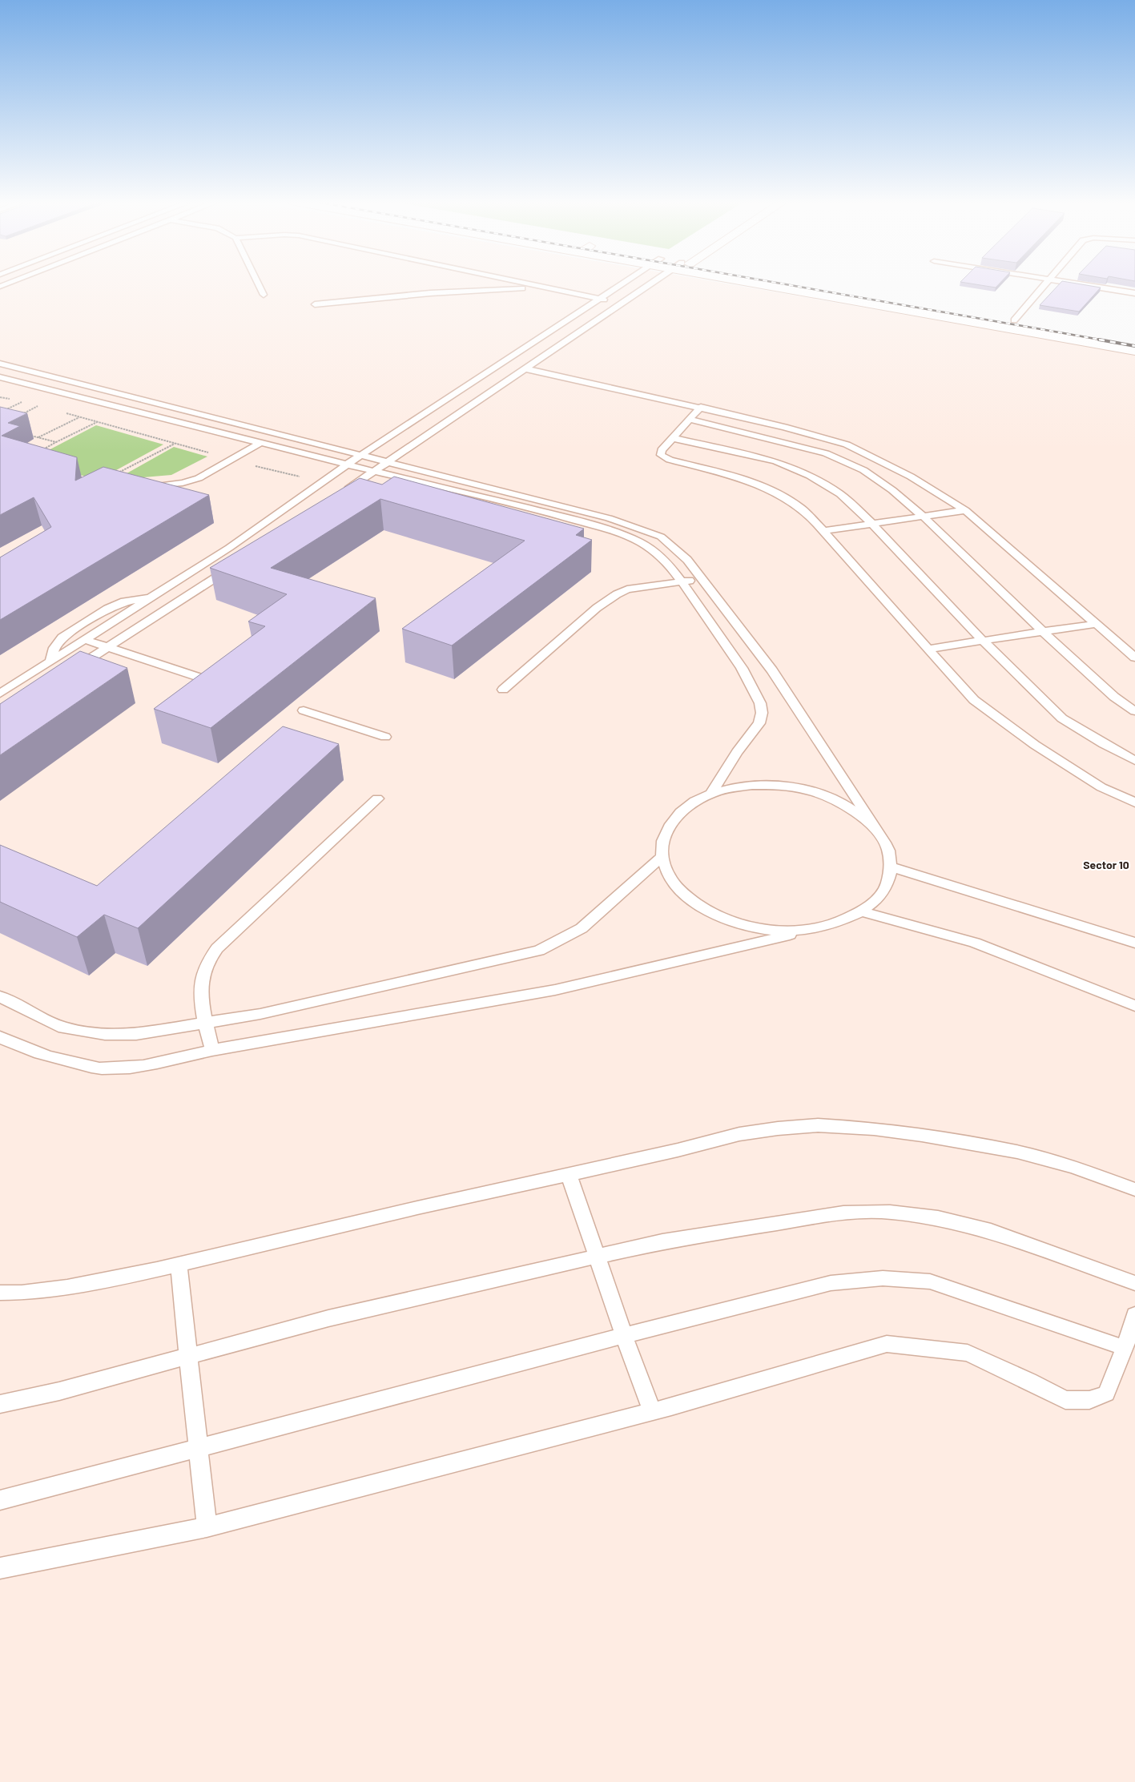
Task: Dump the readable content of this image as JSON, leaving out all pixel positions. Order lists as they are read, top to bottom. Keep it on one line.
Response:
{"districts":["Sector 10"]}
